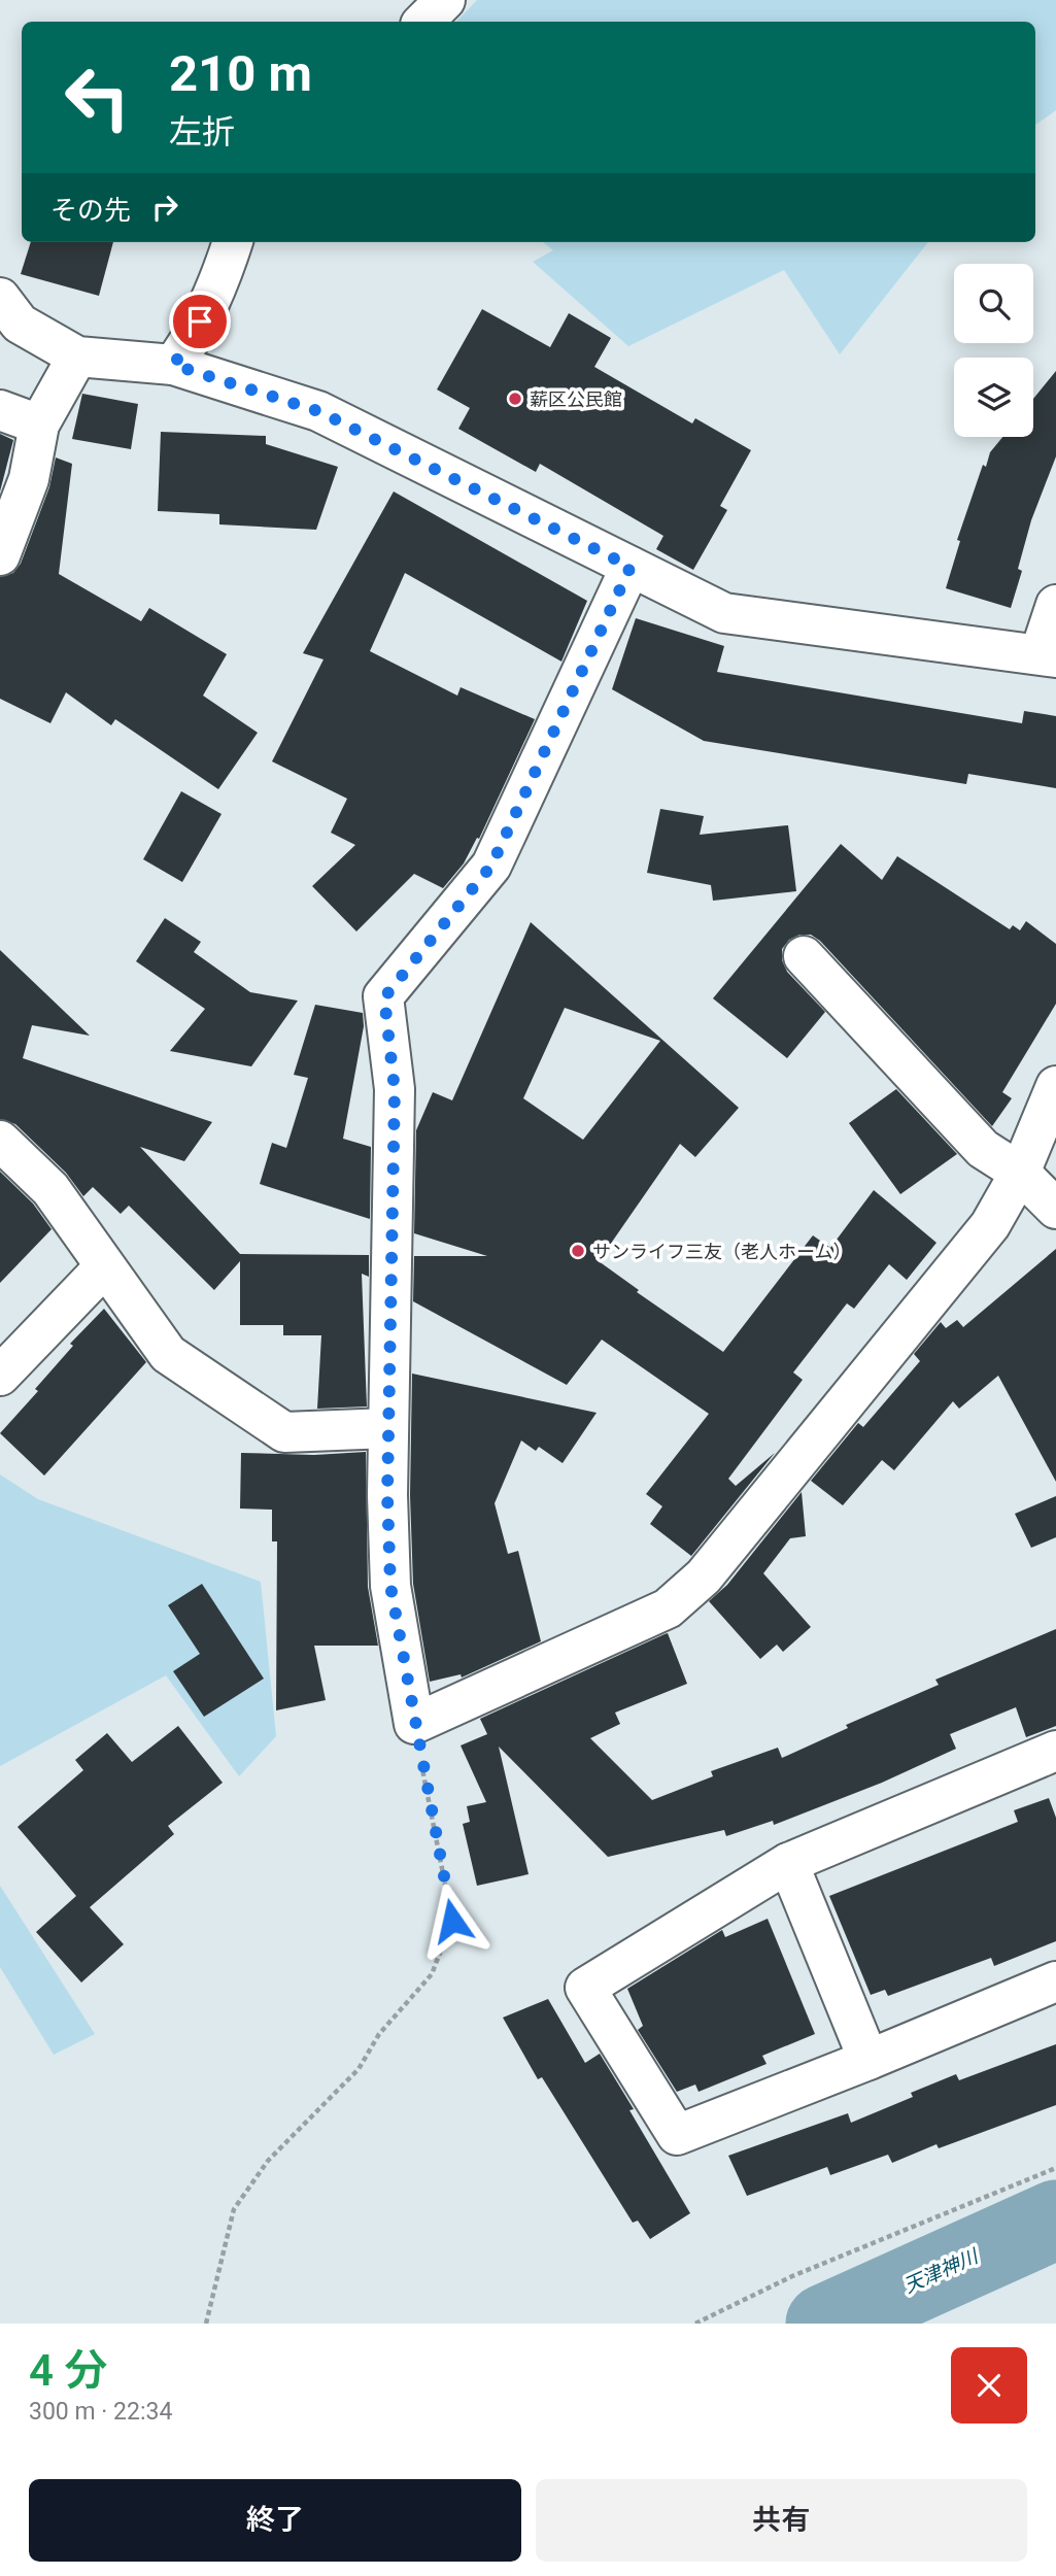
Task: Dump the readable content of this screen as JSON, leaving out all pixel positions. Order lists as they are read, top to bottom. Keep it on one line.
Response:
{"water":["天津神川"],"places":["薪区公民館","サンライフ三友（老人ホーム）"],"page":{"turn":["210 m","左折"],"then":"その先","heading":["4 分","300 m · 22:34"],"buttons":["終了","共有"]}}
